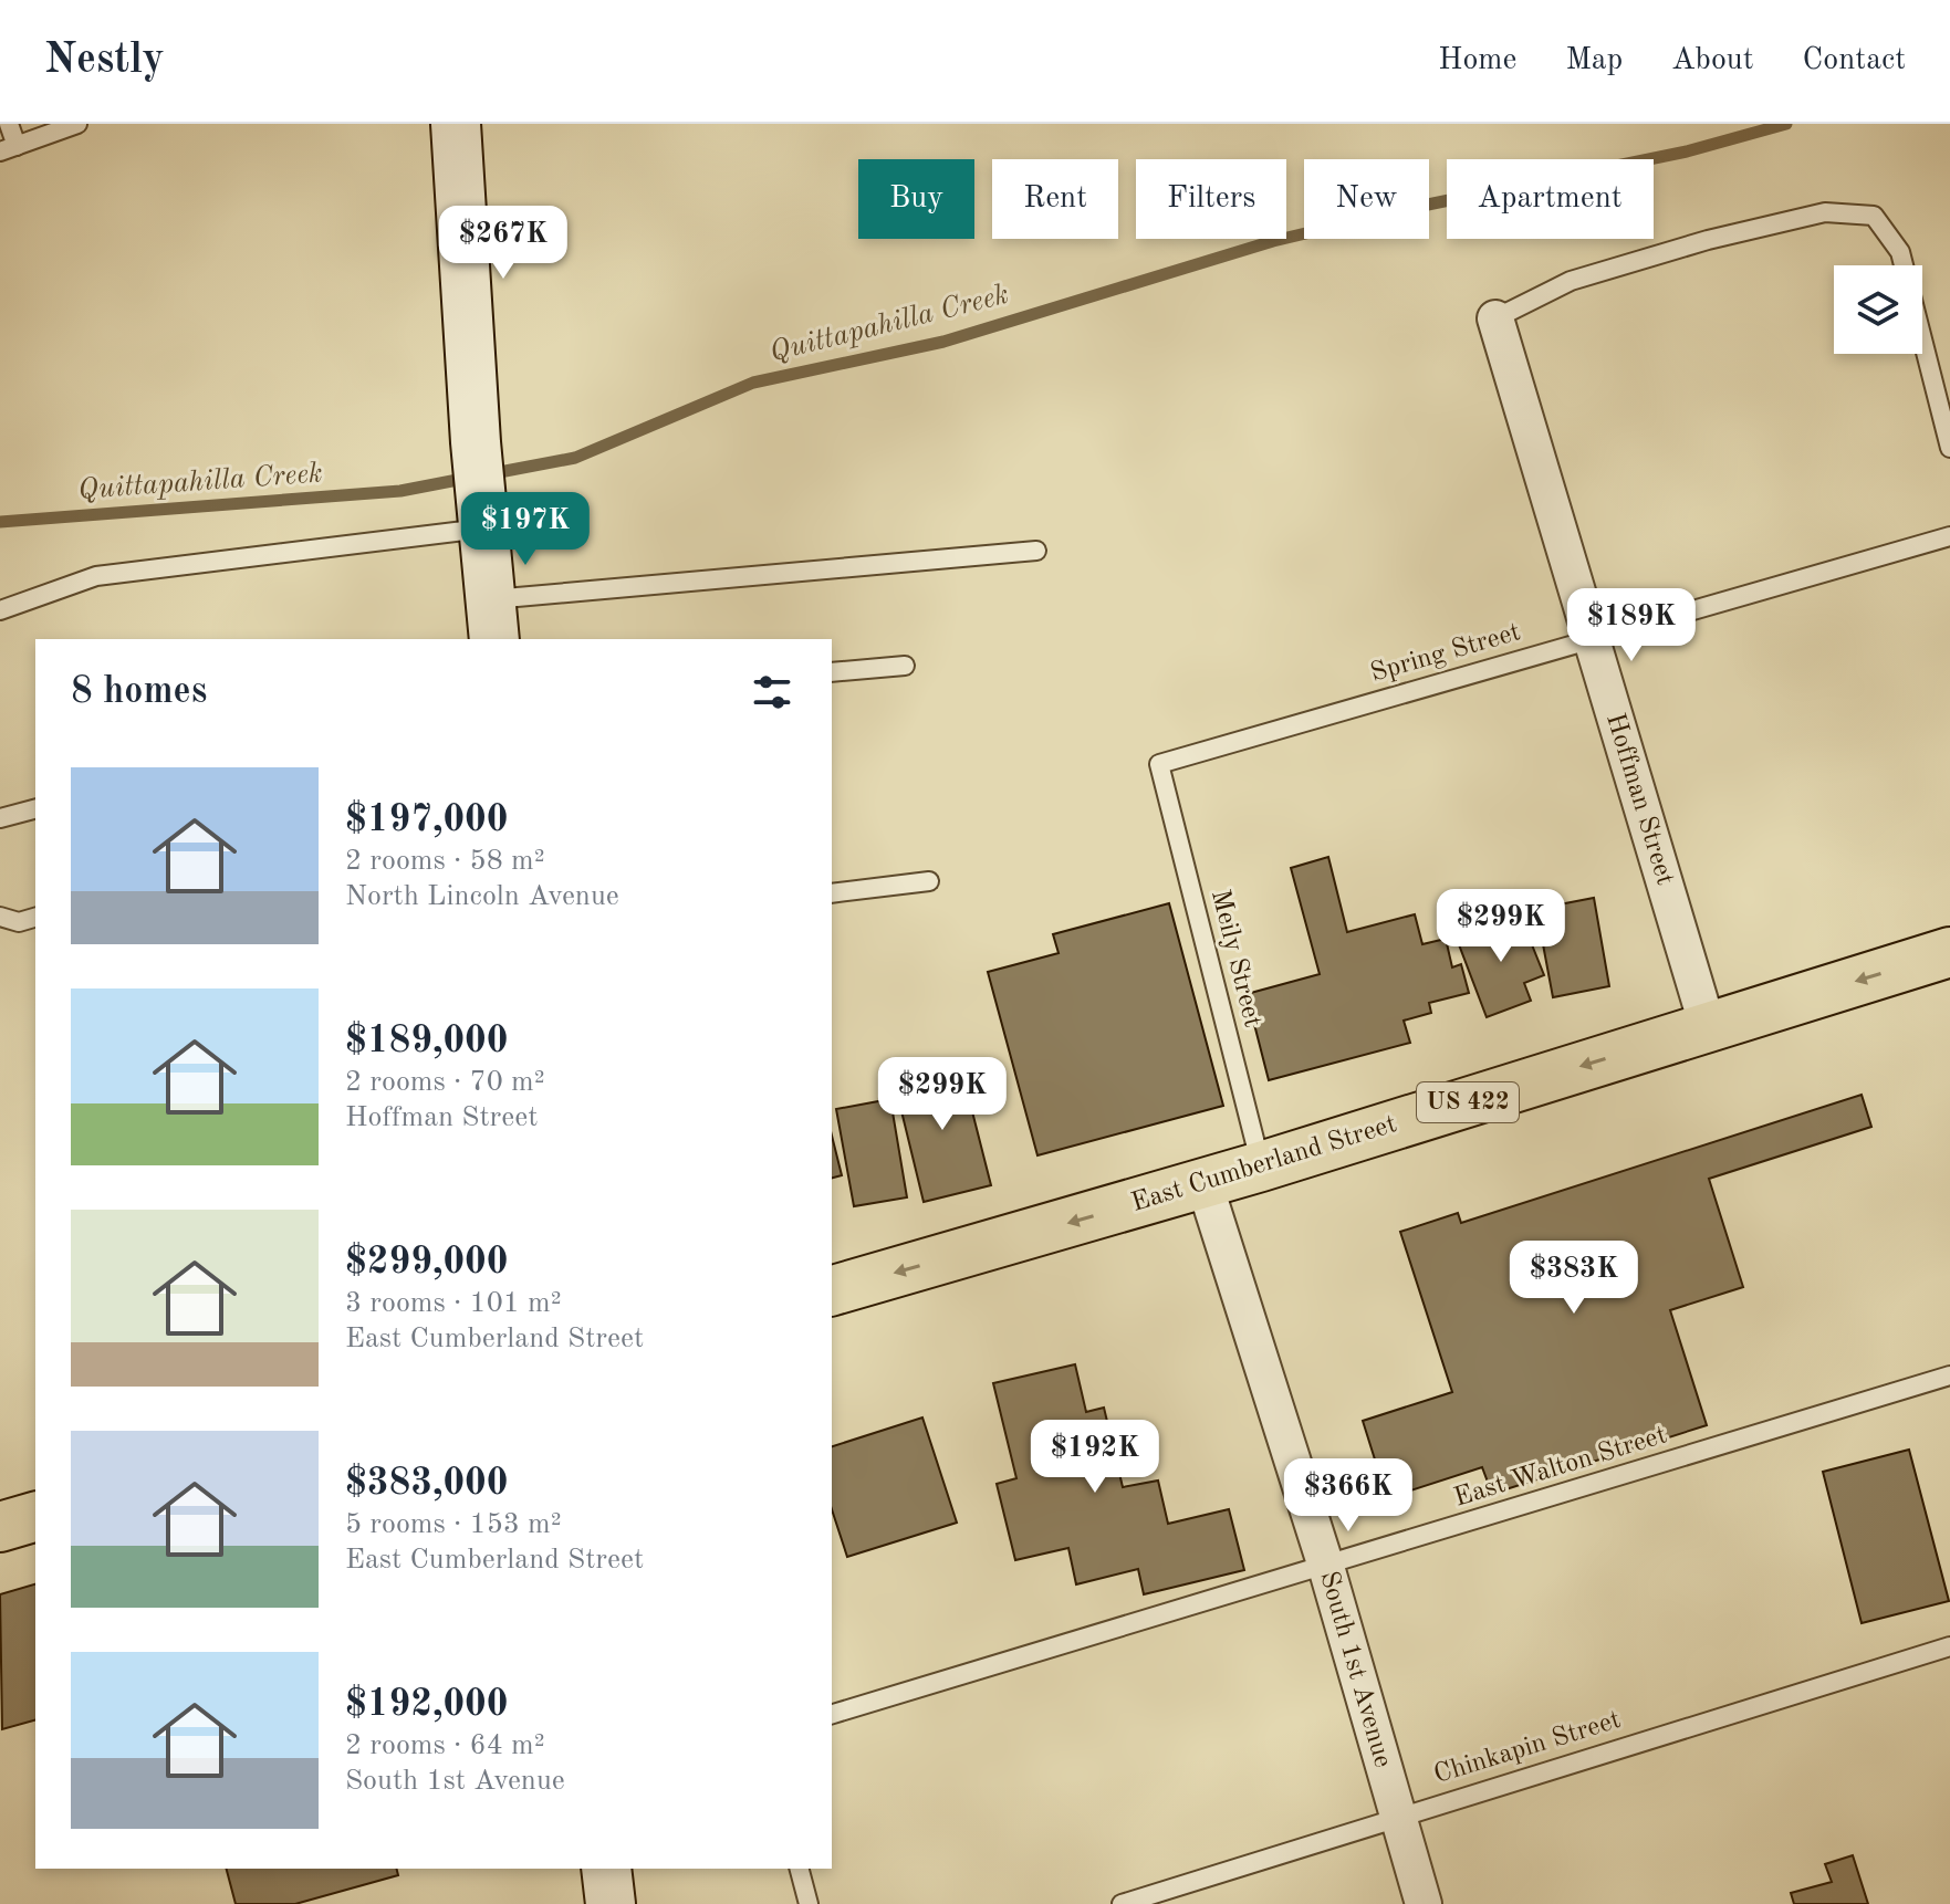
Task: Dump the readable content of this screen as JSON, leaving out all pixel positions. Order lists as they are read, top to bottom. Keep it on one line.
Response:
{"streets":{"highway":["US 422","East Cumberland Street"],"street":["Hoffman Street","South 1st Avenue"],"lane":["Spring Street","Meily Street","East Walton Street","Chinkapin Street"]},"crossings":[["Spring Street","Hoffman Street"],["Spring Street","Meily Street"],["Hoffman Street","East Cumberland Street"],["Meily Street","East Cumberland Street"],["East Cumberland Street","South 1st Avenue"],["East Walton Street","South 1st Avenue"],["South 1st Avenue","Chinkapin Street"]],"one_way":["East Cumberland Street"],"water":["Quittapahilla Creek"],"page":{"header":"Nestly","nav":["Home","Map","About","Contact"],"chip":["Buy","Rent","Filters","New","Apartment"],"price":["$267K","$197K","$189K","$299K","$299K","$383K","$192K","$366K"],"heading":"8 homes","list":[{"name":"$197,000","note":"2 rooms · 58 m² · North Lincoln Avenue"},{"name":"$189,000","note":"2 rooms · 70 m² · Hoffman Street"},{"name":"$299,000","note":"3 rooms · 101 m² · East Cumberland Street"},{"name":"$383,000","note":"5 rooms · 153 m² · East Cumberland Street"},{"name":"$192,000","note":"2 rooms · 64 m² · South 1st Avenue"}]}}
